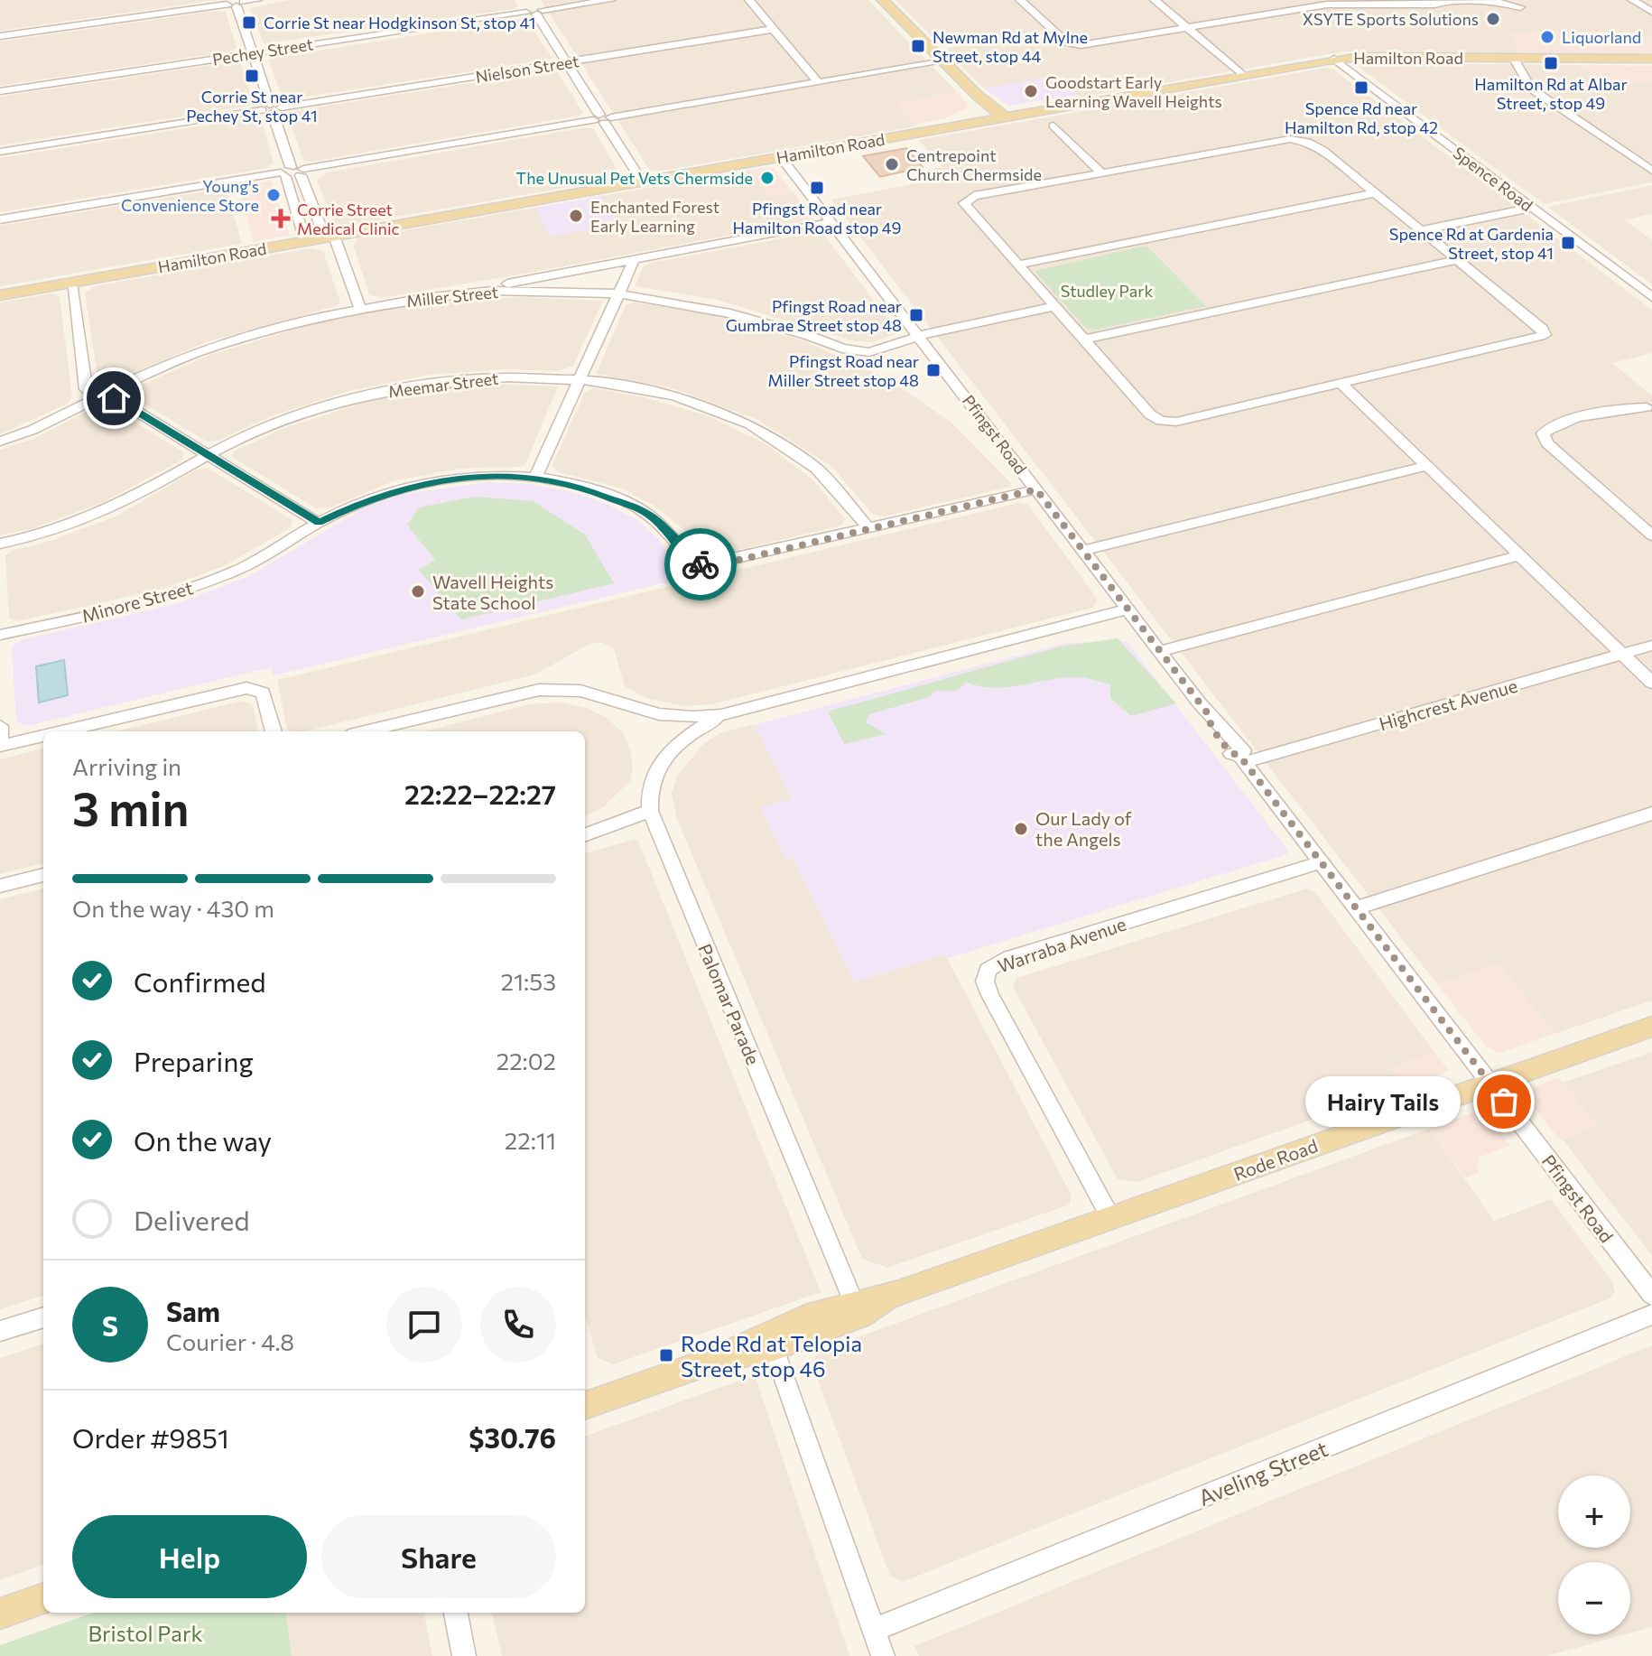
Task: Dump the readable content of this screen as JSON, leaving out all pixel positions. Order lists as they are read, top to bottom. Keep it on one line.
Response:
{"streets":{"main road":["Hamilton Road","Rode Road"],"street":["Pechey Street","Nielson Street","Spence Road","Miller Street","Meemar Street","Pfingst Road","Minore Street","Highcrest Avenue","Warraba Avenue","Palomar Parade","Aveling Street"]},"crossings":[["Hamilton Road","Spence Road"],["Hamilton Road","Pfingst Road"],["Miller Street","Pfingst Road"],["Meemar Street","Minore Street"],["Pfingst Road","Highcrest Avenue"],["Pfingst Road","Warraba Avenue"],["Pfingst Road","Rode Road"],["Warraba Avenue","Rode Road"],["Palomar Parade","Rode Road"]],"parks":["Studley Park","Bristol Park"],"places":{"other":["XSYTE Sports Solutions","Liquorland","Goodstart Early Learning Wavell Heights","Centrepoint Church Chermside","The Unusual Pet Vets Chermside","Young's Convenience Store","Enchanted Forest Early Learning","Wavell Heights State School","Our Lady of the Angels","Hairy Tails"],"transit":["Corrie St near Hodgkinson St, stop 41","Newman Rd at Mylne Street, stop 44","Hamilton Rd at Albar Street, stop 49","Corrie St near Pechey St, stop 41","Spence Rd near Hamilton Rd, stop 42","Pfingst Road near Hamilton Road stop 49","Spence Rd at Gardenia Street, stop 41","Pfingst Road near Gumbrae Street stop 48","Pfingst Road near Miller Street stop 48","Rode Rd at Telopia Street, stop 46"],"health":["Corrie Street Medical Clinic"]},"page":{"heading":["3 min","Arriving in","22:22–22:27"],"panel":["Sam","Courier · 4.8","Order #9851","$30.76"],"bar":"On the way · 430 m","list":[["Confirmed","21:53"],["Preparing","22:02"],["On the way","22:11"],"Delivered"],"bubble":"Hairy Tails","round":"S","map_buttons":["+","−"],"buttons":["Help","Share"]}}
